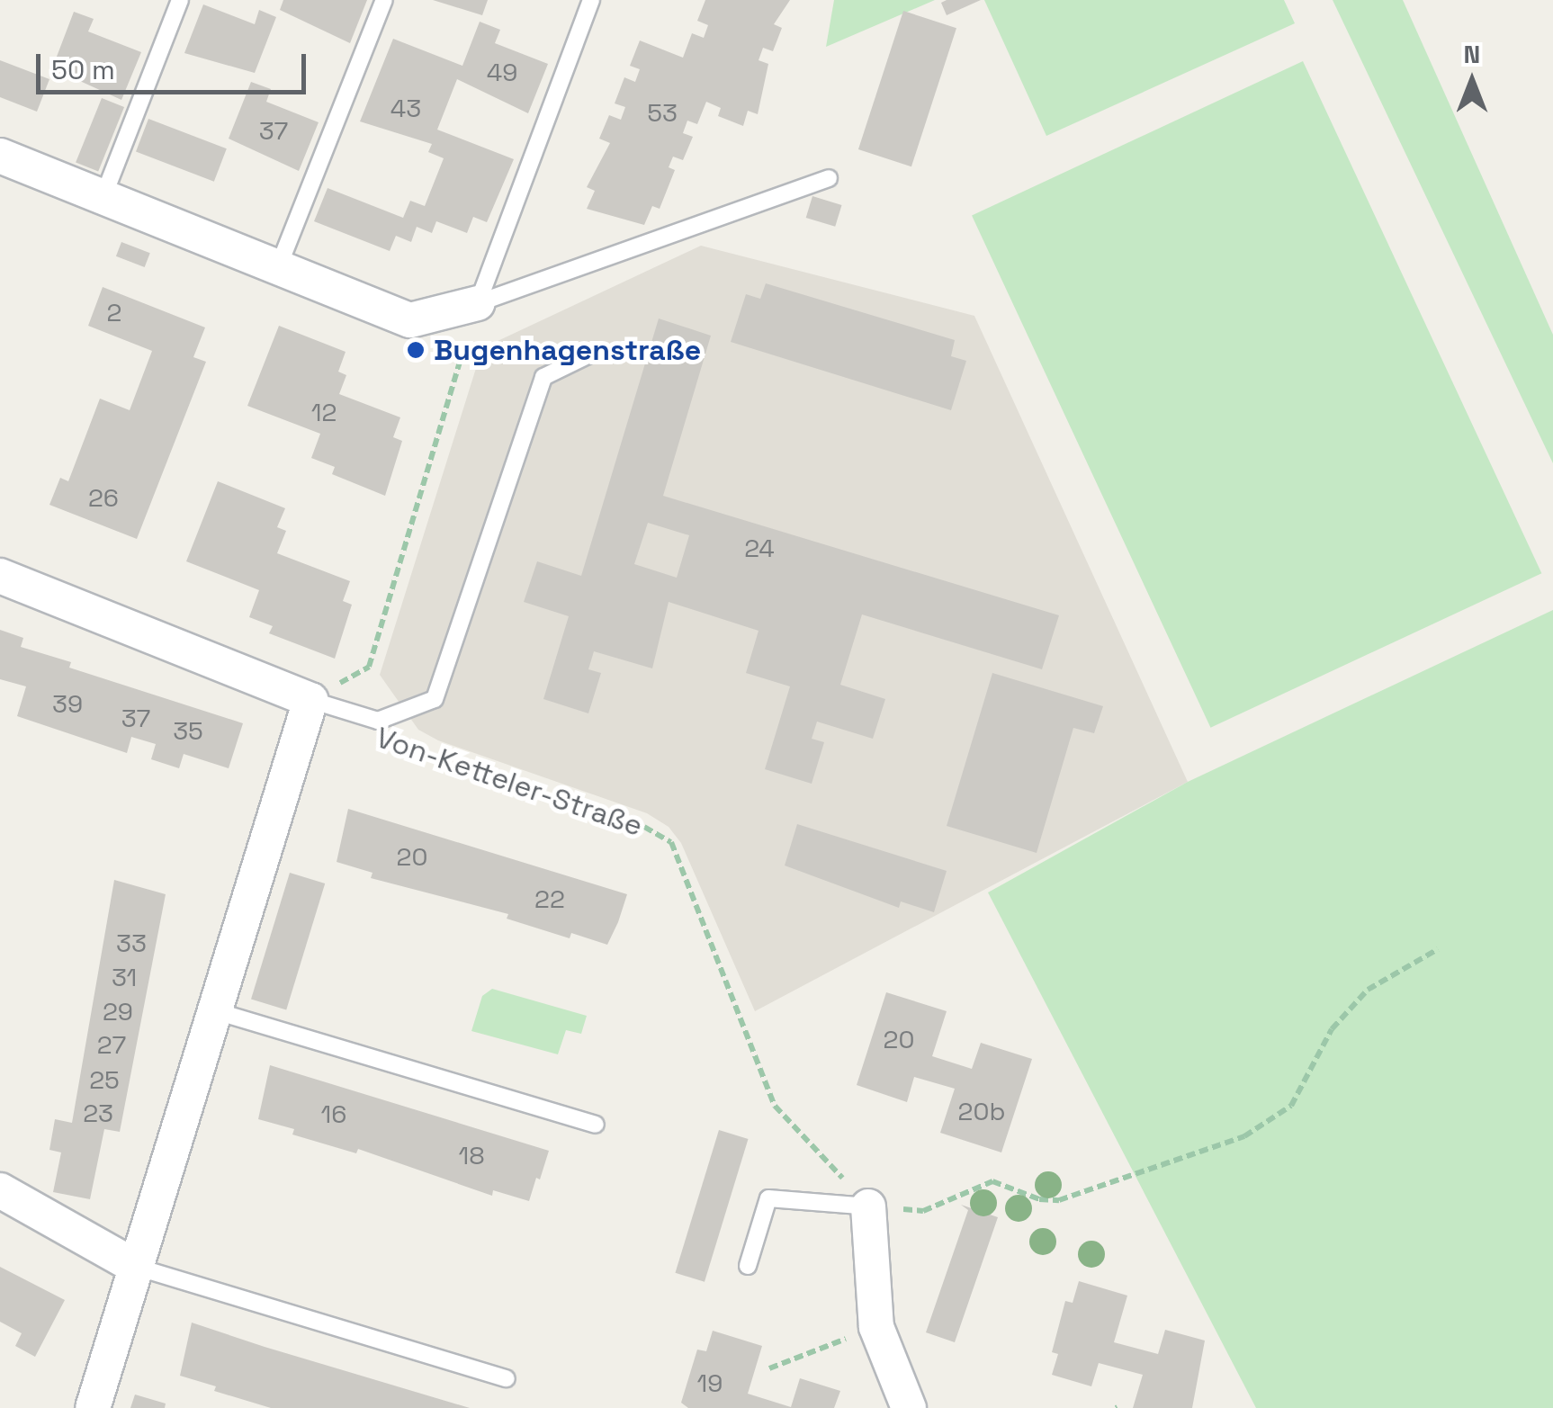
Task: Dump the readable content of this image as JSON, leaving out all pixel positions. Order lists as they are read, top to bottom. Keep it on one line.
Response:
{"streets":{"path":["Von-Ketteler-Straße"]},"places":["Bugenhagenstraße"],"house_numbers":["49","43","53","37","2","12","26","24","39","37","35","20","22","33","31","29","20","27","25","20b","23","16","18","19"],"scale_bar":"50 m","north":"top"}
